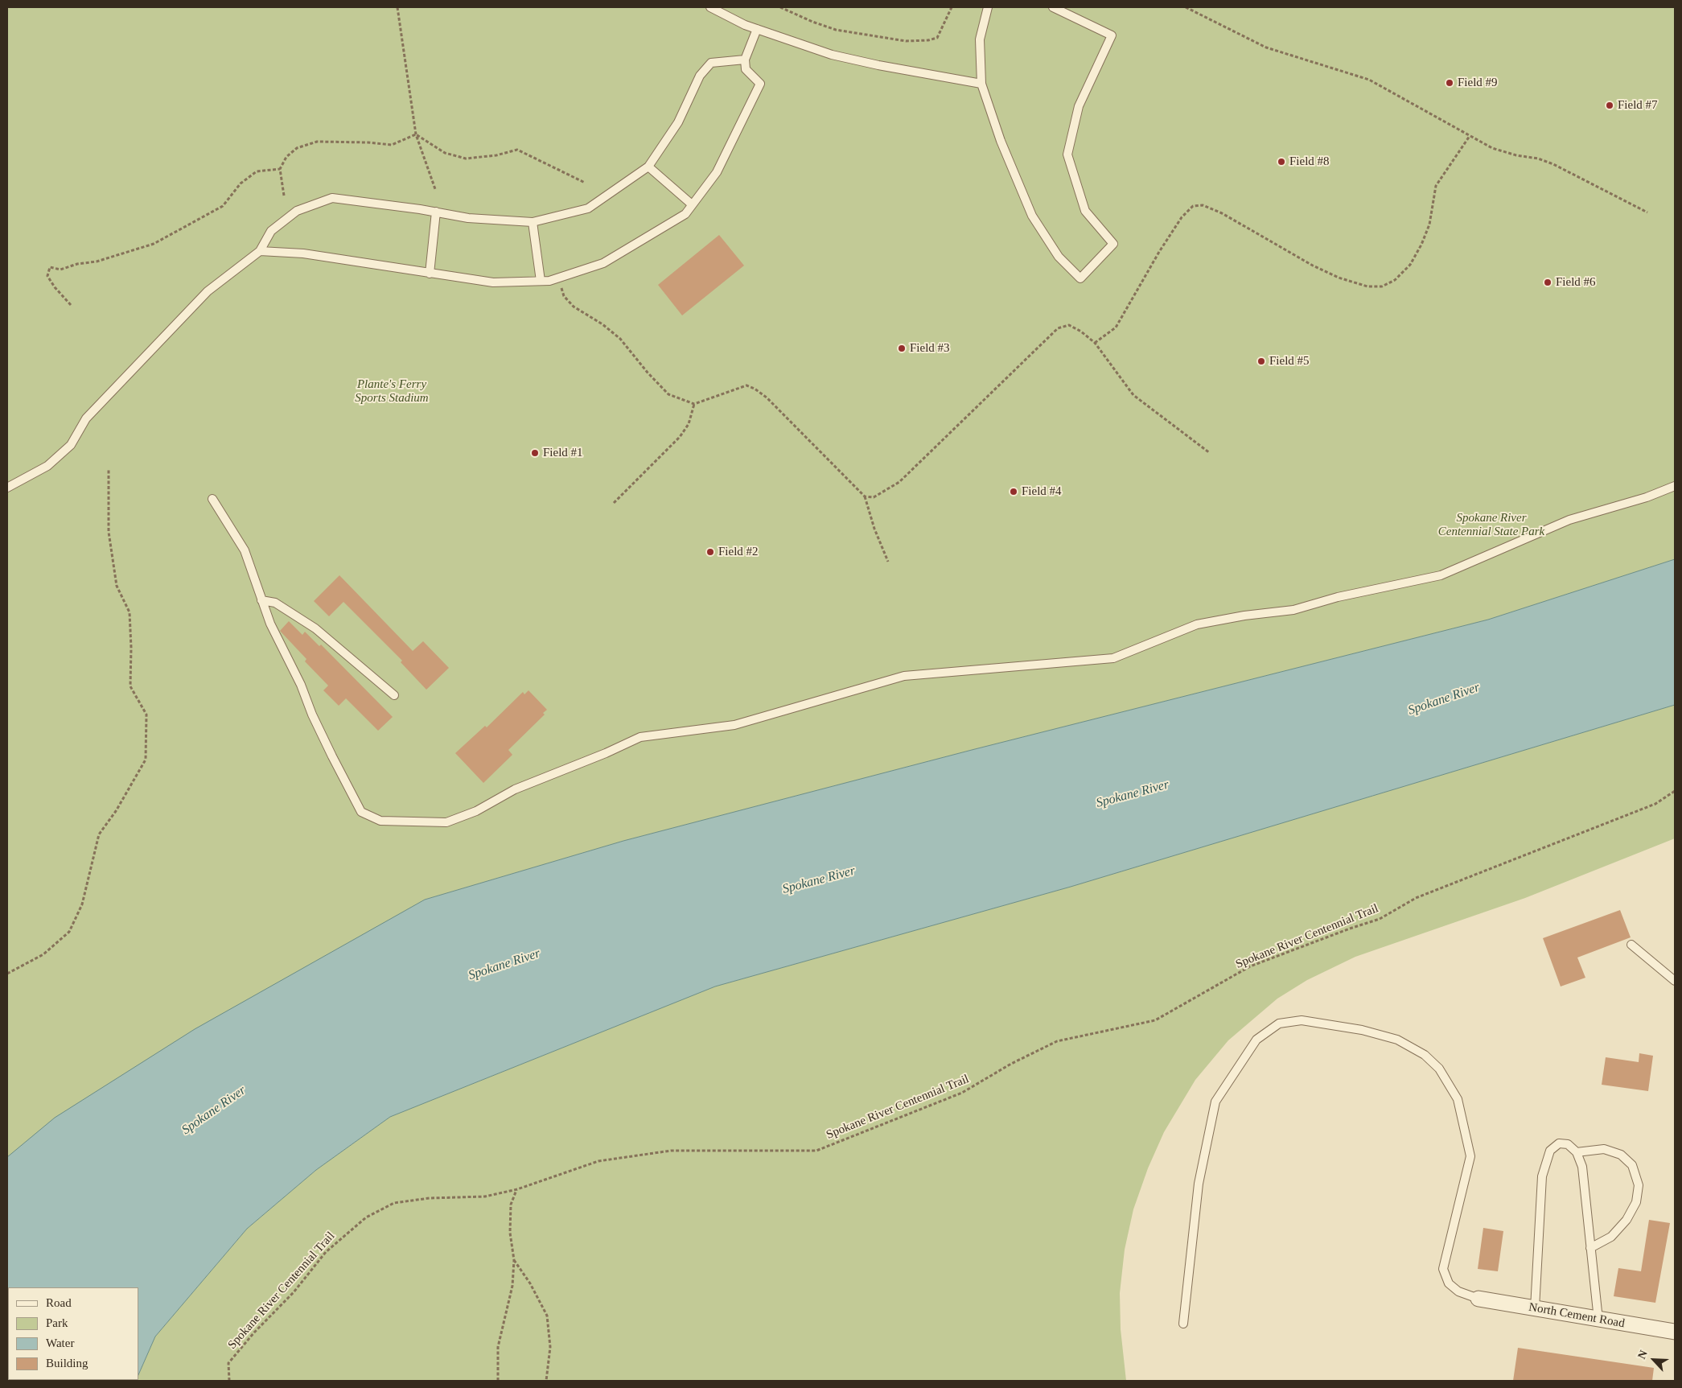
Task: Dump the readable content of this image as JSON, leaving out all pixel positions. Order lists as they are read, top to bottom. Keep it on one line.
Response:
{"streets":{"street":["North Cement Road"],"path":["Spokane River Centennial Trail"]},"water":["Spokane River"],"parks":["Plante's Ferry Sports Stadium","Spokane River Centennial State Park"],"places":["Field #9","Field #7","Field #8","Field #6","Field #3","Field #5","Field #1","Field #4","Field #2"],"legend":["Road","Park","Water","Building"],"north":"top left"}
